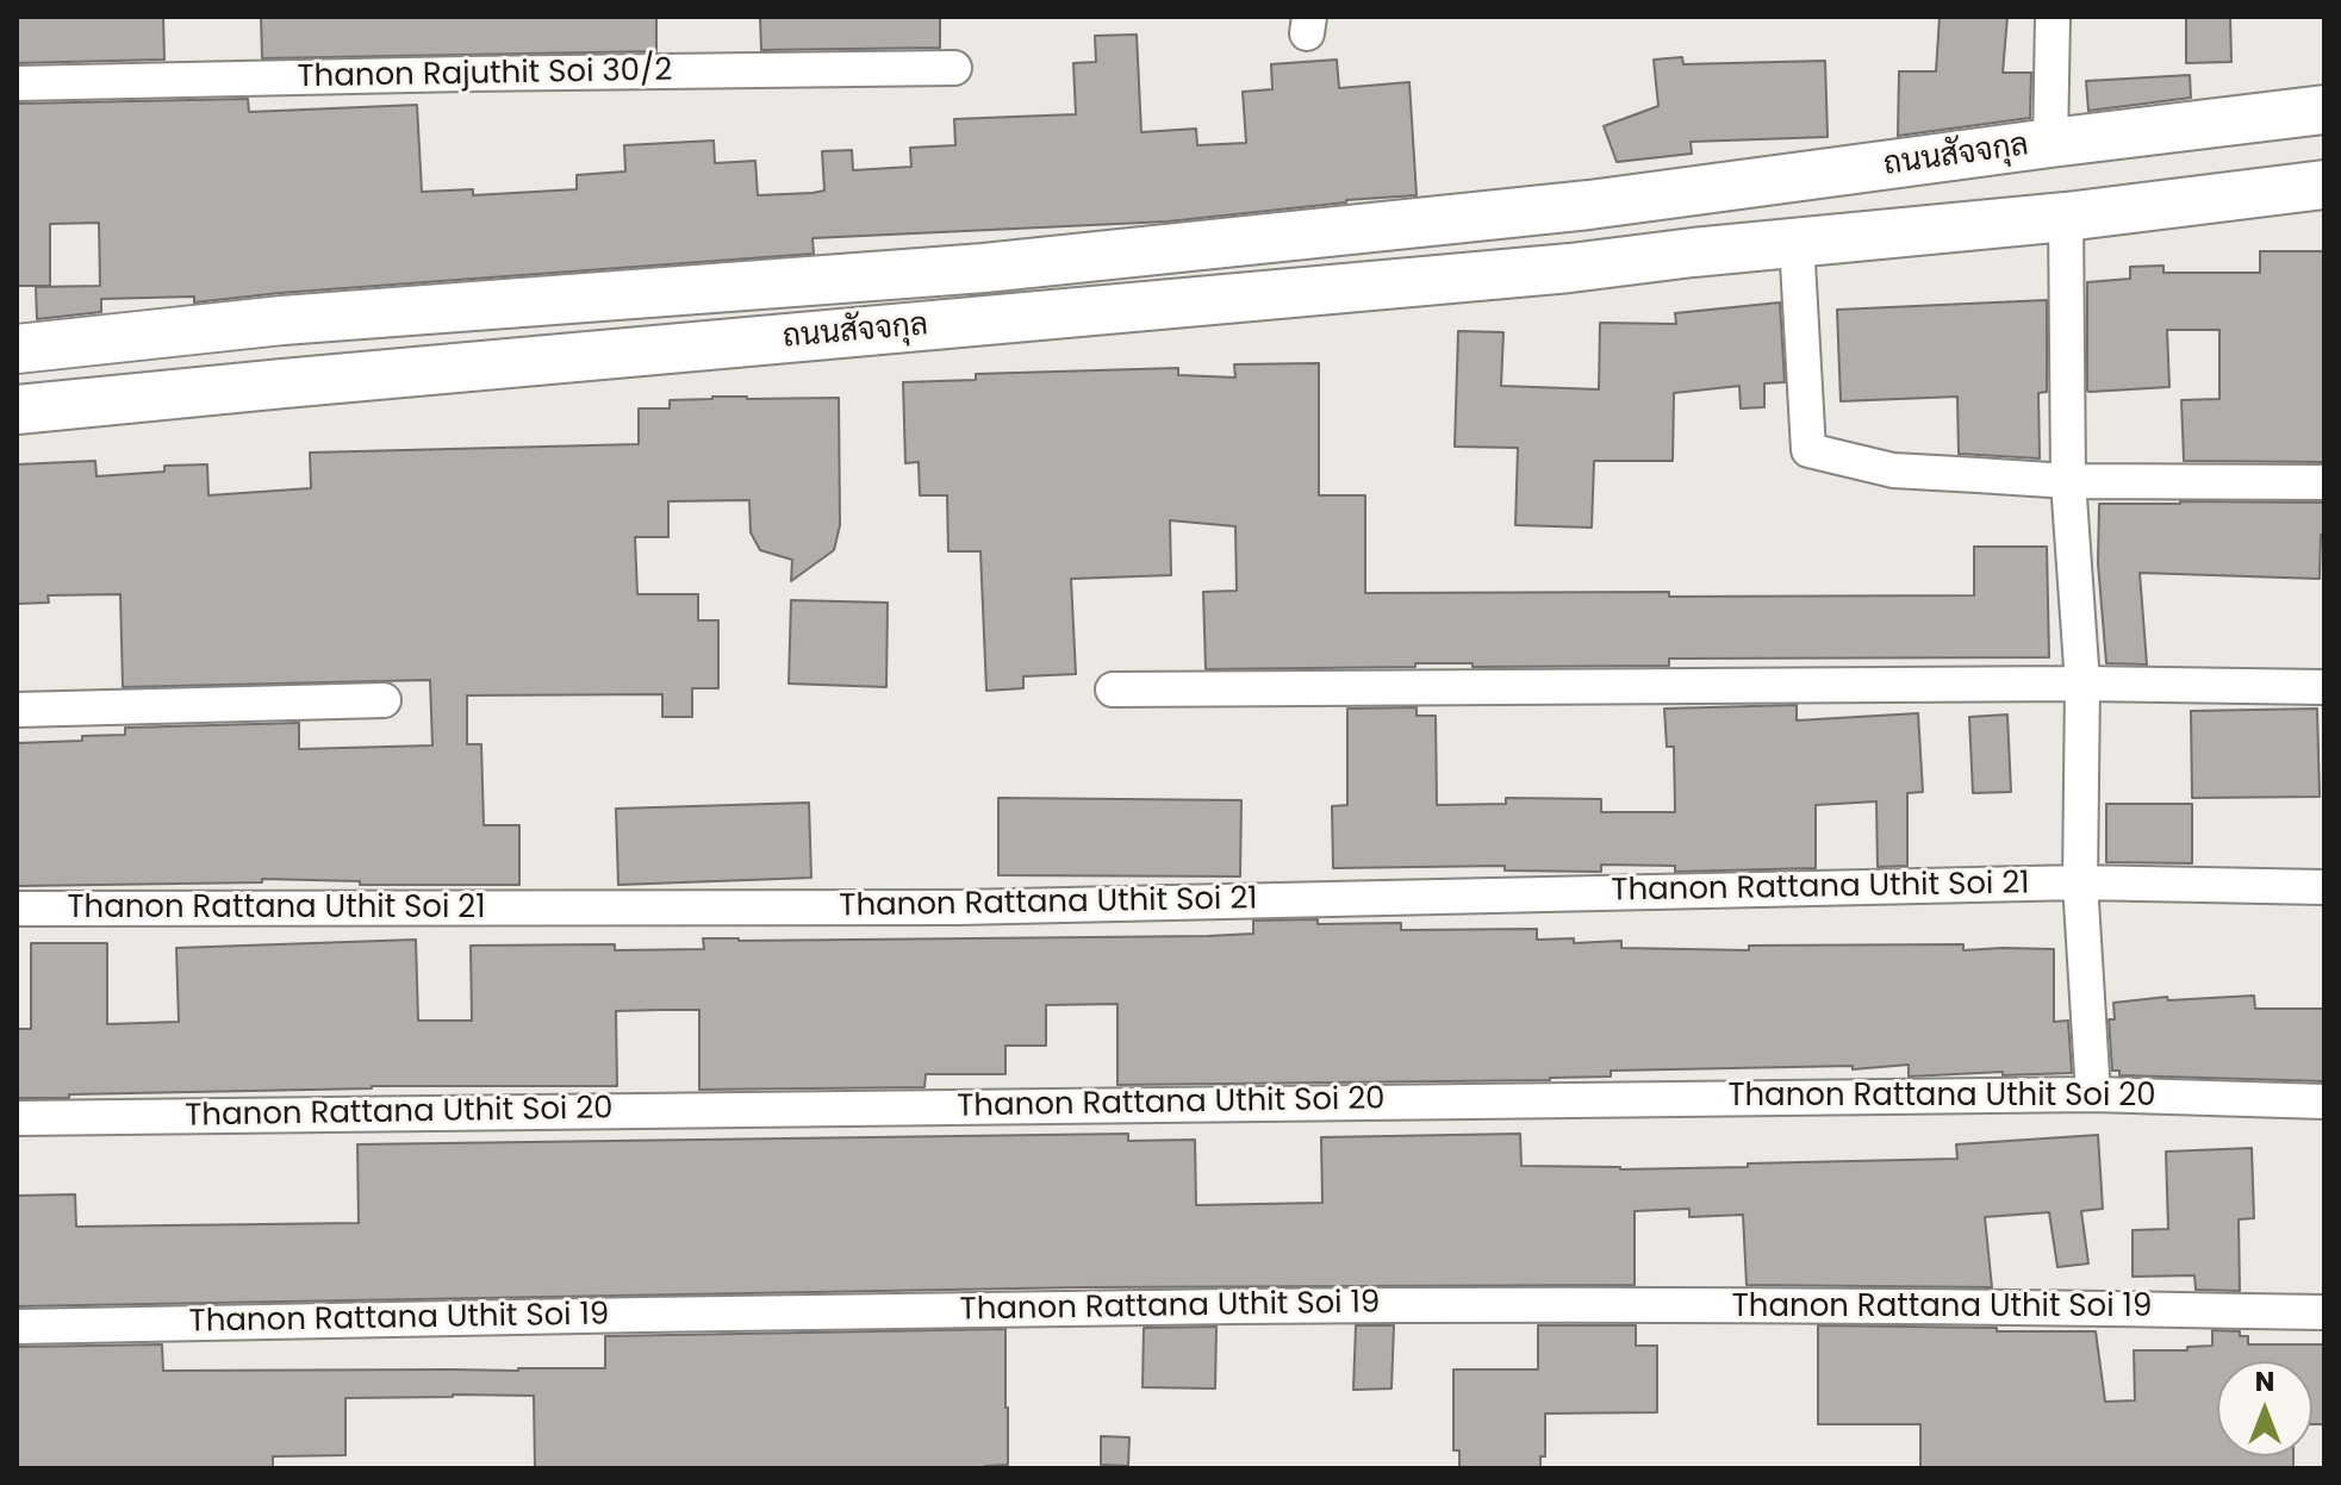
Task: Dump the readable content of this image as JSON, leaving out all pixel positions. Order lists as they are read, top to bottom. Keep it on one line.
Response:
{"streets":{"street":["Thanon Rajuthit Soi 30/2","ถนนสัจจกุล","Thanon Rattana Uthit Soi 21","Thanon Rattana Uthit Soi 20","Thanon Rattana Uthit Soi 19"]},"north":"top"}
